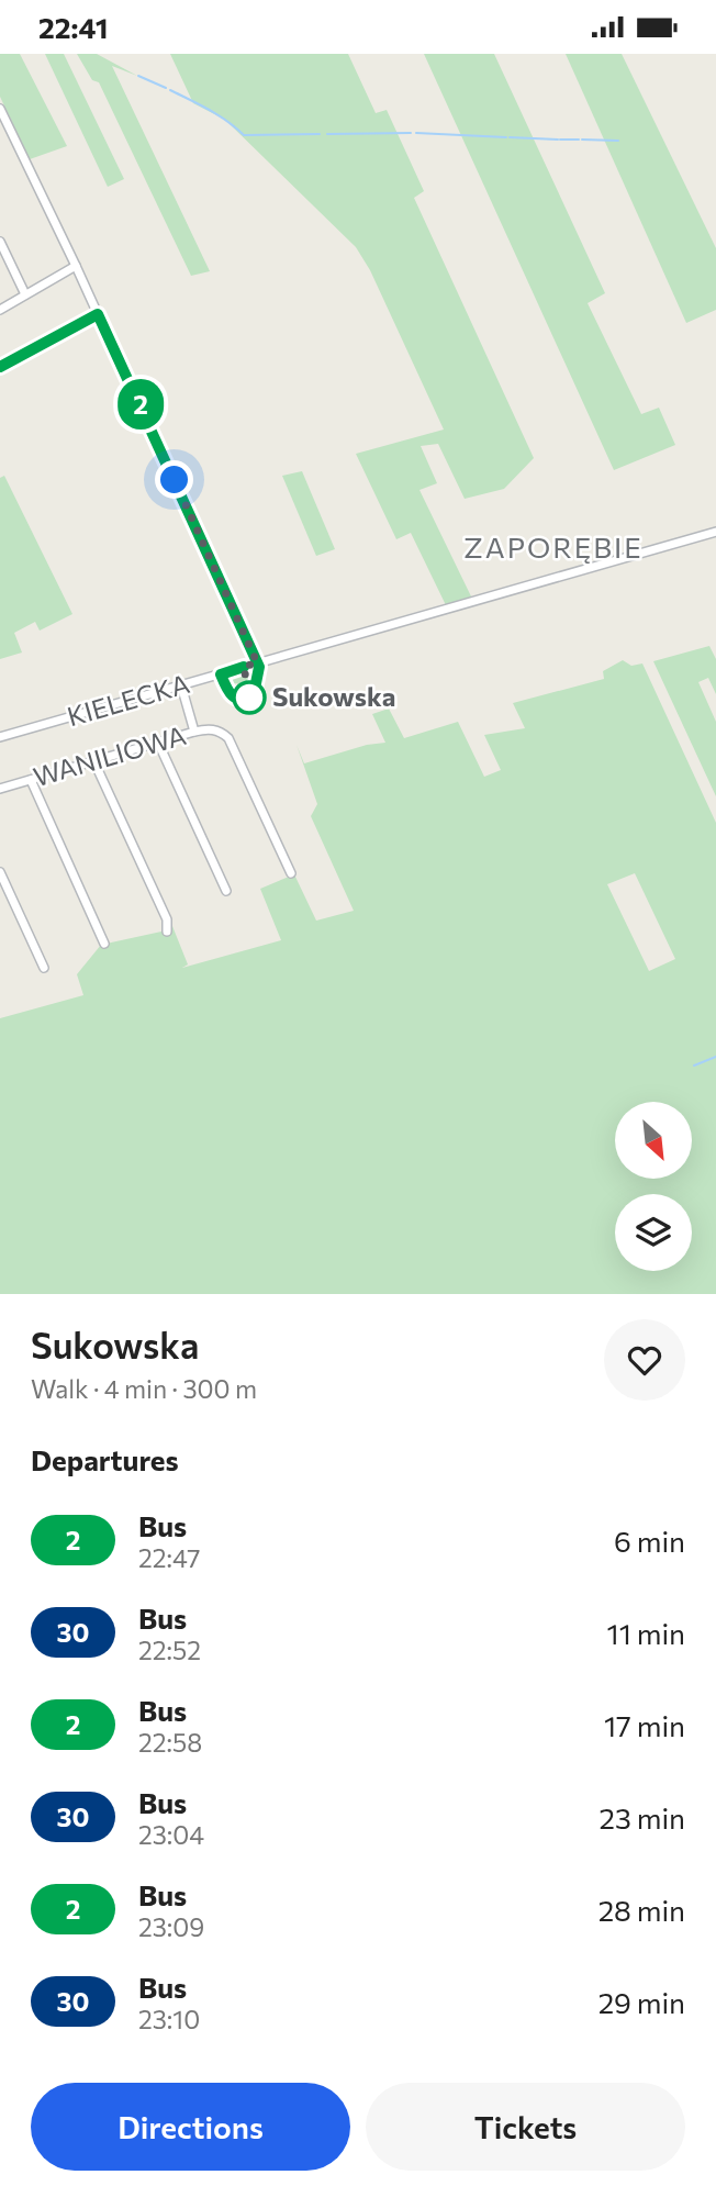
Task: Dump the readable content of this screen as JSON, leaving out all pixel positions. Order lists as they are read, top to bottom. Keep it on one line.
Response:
{"streets":{"street":["KIELECKA","WANILIOWA"]},"districts":["ZAPORĘBIE"],"places":["Sukowska"],"lines":["bus line 2"],"north":"bottom right","page":{"status":"22:41","on_map":"2","heading":[["Sukowska","Walk · 4 min · 300 m"],"Departures"],"list":[{"mark":"2","name":"Bus","note":"22:47","value":"6 min"},{"mark":"30","name":"Bus","note":"22:52","value":"11 min"},{"mark":"2","name":"Bus","note":"22:58","value":"17 min"},{"mark":"30","name":"Bus","note":"23:04","value":"23 min"},{"mark":"2","name":"Bus","note":"23:09","value":"28 min"},{"mark":"30","name":"Bus","note":"23:10","value":"29 min"}],"buttons":["Directions","Tickets"]}}
